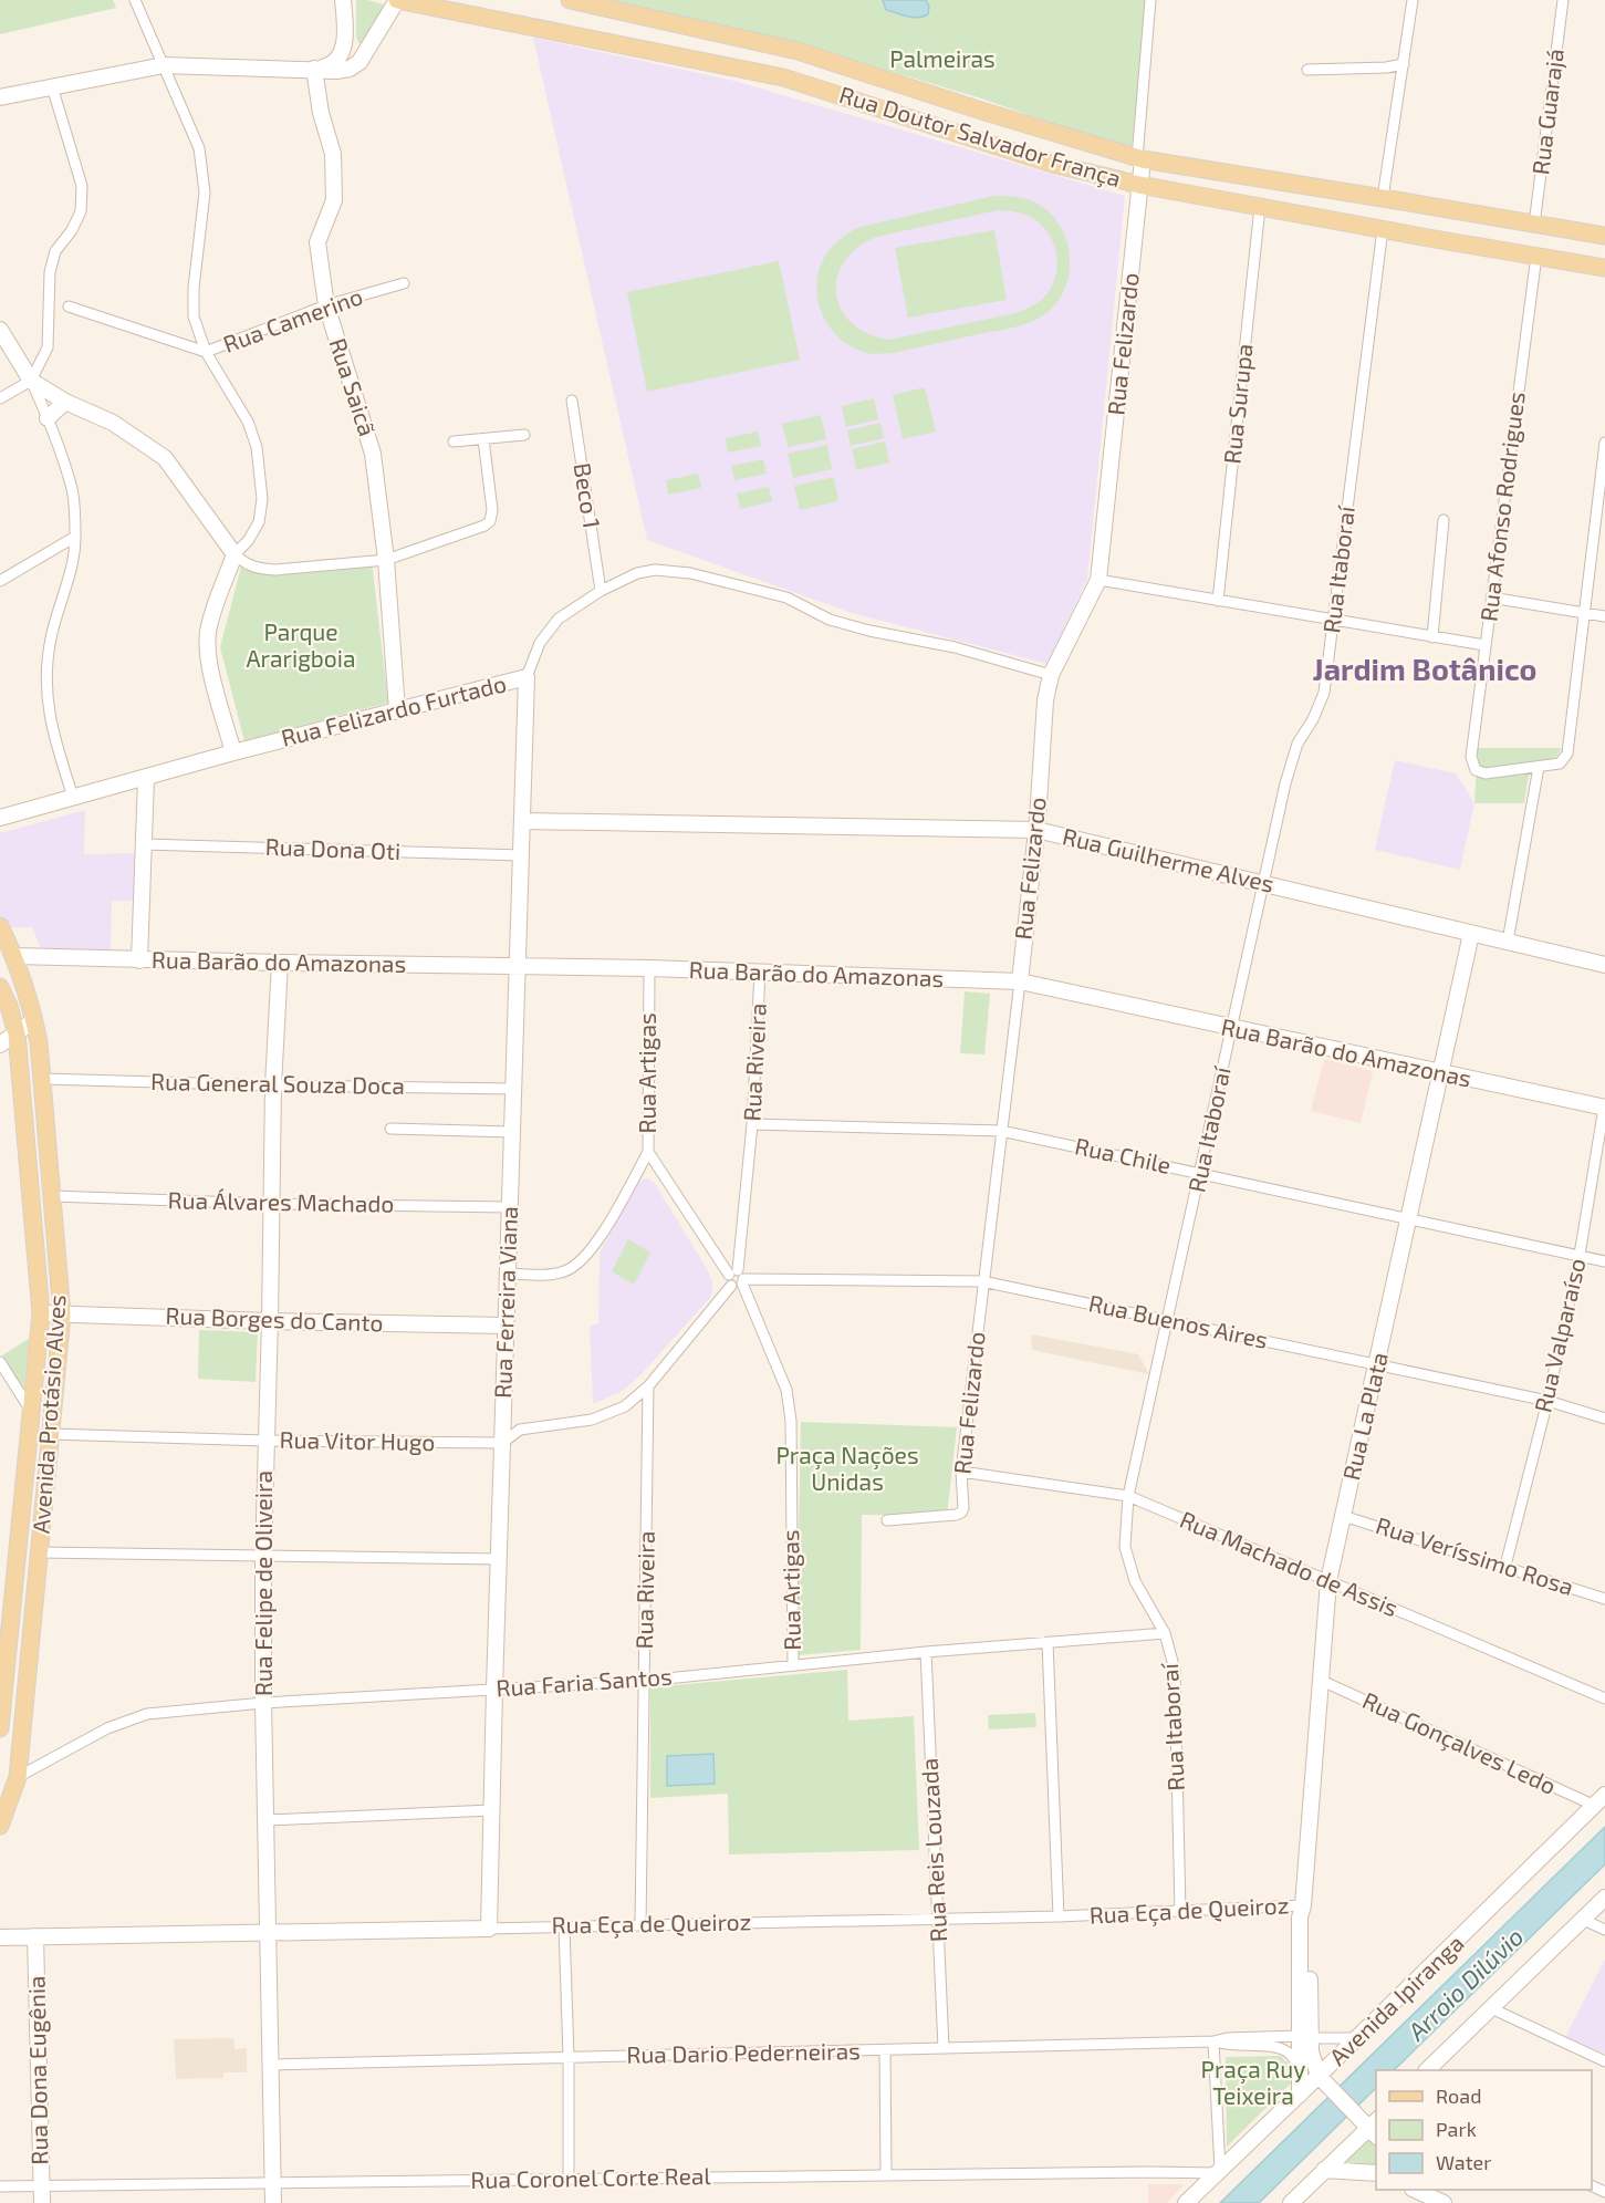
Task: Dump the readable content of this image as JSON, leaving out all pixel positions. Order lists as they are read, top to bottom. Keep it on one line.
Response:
{"streets":{"main road":["Rua Doutor Salvador França","Avenida Protásio Alves"],"street":["Rua Guarajá","Rua Camerino","Rua Felizardo","Rua Saicã","Rua Surupa","Beco 1","Rua Afonso Rodrigues","Rua Itaboraí","Rua Felizardo Furtado","Rua Dona Oti","Rua Guilherme Alves","Rua Barão do Amazonas","Rua Riveira","Rua Artigas","Rua General Souza Doca","Rua Chile","Rua Álvares Machado","Rua Ferreira Viana","Rua Borges do Canto","Rua Buenos Aires","Rua Valparaíso","Rua La Plata","Rua Vitor Hugo","Rua Veríssimo Rosa","Rua Machado de Assis","Rua Felipe de Oliveira","Rua Faria Santos","Rua Gonçalves Ledo","Rua Reis Louzada","Rua Eça de Queiroz","Avenida Ipiranga","Rua Dario Pederneiras","Rua Dona Eugênia","Rua Coronel Corte Real"]},"crossings":[["Rua Guarajá","Rua Doutor Salvador França"],["Rua Doutor Salvador França","Rua Felizardo"],["Rua Doutor Salvador França","Rua Surupa"],["Rua Doutor Salvador França","Rua Afonso Rodrigues"],["Rua Doutor Salvador França","Rua Itaboraí"],["Rua Camerino","Rua Saicã"],["Rua Felizardo","Rua Felizardo Furtado"],["Rua Felizardo","Rua Guilherme Alves"],["Rua Felizardo","Rua Barão do Amazonas"],["Rua Felizardo","Rua Chile"],["Rua Felizardo","Rua Buenos Aires"],["Rua Felizardo","Rua Machado de Assis"],["Rua Saicã","Rua Felizardo Furtado"],["Beco 1","Rua Felizardo Furtado"],["Rua Itaboraí","Rua Guilherme Alves"],["Rua Itaboraí","Rua Barão do Amazonas"],["Rua Itaboraí","Rua Chile"],["Rua Itaboraí","Rua Buenos Aires"],["Rua Itaboraí","Rua Machado de Assis"],["Rua Itaboraí","Rua Faria Santos"],["Rua Itaboraí","Rua Eça de Queiroz"],["Rua Felizardo Furtado","Rua Ferreira Viana"],["Rua Dona Oti","Rua Ferreira Viana"],["Rua Guilherme Alves","Rua Ferreira Viana"],["Rua Guilherme Alves","Rua La Plata"],["Rua Barão do Amazonas","Rua Riveira"],["Rua Barão do Amazonas","Rua Artigas"],["Rua Barão do Amazonas","Rua Ferreira Viana"],["Rua Barão do Amazonas","Rua Valparaíso"],["Rua Barão do Amazonas","Avenida Protásio Alves"],["Rua Barão do Amazonas","Rua La Plata"],["Rua Barão do Amazonas","Rua Felipe de Oliveira"],["Rua Riveira","Rua Artigas"],["Rua Riveira","Rua Chile"],["Rua Riveira","Rua Buenos Aires"],["Rua Riveira","Rua Vitor Hugo"],["Rua Riveira","Rua Faria Santos"],["Rua Riveira","Rua Eça de Queiroz"],["Rua Artigas","Rua Buenos Aires"],["Rua Artigas","Rua Faria Santos"],["Rua General Souza Doca","Rua Ferreira Viana"],["Rua General Souza Doca","Avenida Protásio Alves"],["Rua General Souza Doca","Rua Felipe de Oliveira"],["Rua Chile","Rua Valparaíso"],["Rua Chile","Rua La Plata"],["Rua Álvares Machado","Rua Ferreira Viana"],["Rua Álvares Machado","Avenida Protásio Alves"],["Rua Álvares Machado","Rua Felipe de Oliveira"],["Rua Ferreira Viana","Rua Borges do Canto"],["Rua Ferreira Viana","Rua Vitor Hugo"],["Rua Ferreira Viana","Rua Faria Santos"],["Rua Ferreira Viana","Rua Eça de Queiroz"],["Rua Borges do Canto","Avenida Protásio Alves"],["Rua Borges do Canto","Rua Felipe de Oliveira"],["Rua Buenos Aires","Rua Valparaíso"],["Rua Buenos Aires","Rua La Plata"],["Rua Valparaíso","Rua Veríssimo Rosa"],["Avenida Protásio Alves","Rua Vitor Hugo"],["Avenida Protásio Alves","Rua Faria Santos"],["Rua La Plata","Rua Veríssimo Rosa"],["Rua La Plata","Rua Machado de Assis"],["Rua La Plata","Rua Gonçalves Ledo"],["Rua La Plata","Rua Eça de Queiroz"],["Rua La Plata","Avenida Ipiranga"],["Rua La Plata","Rua Dario Pederneiras"],["Rua Vitor Hugo","Rua Felipe de Oliveira"],["Rua Felipe de Oliveira","Rua Faria Santos"],["Rua Felipe de Oliveira","Rua Eça de Queiroz"],["Rua Felipe de Oliveira","Rua Dario Pederneiras"],["Rua Felipe de Oliveira","Rua Coronel Corte Real"],["Rua Faria Santos","Rua Reis Louzada"],["Rua Gonçalves Ledo","Avenida Ipiranga"],["Rua Reis Louzada","Rua Eça de Queiroz"],["Rua Reis Louzada","Rua Dario Pederneiras"],["Rua Eça de Queiroz","Rua Dona Eugênia"],["Avenida Ipiranga","Rua Dario Pederneiras"],["Avenida Ipiranga","Rua Coronel Corte Real"],["Rua Dona Eugênia","Rua Coronel Corte Real"]],"districts":["Jardim Botânico"],"water":["Arroio Dilúvio"],"parks":["Palmeiras","Parque Ararigboia","Praça Nações Unidas","Praça Ruy Teixeira"],"legend":["Road","Park","Water"]}
